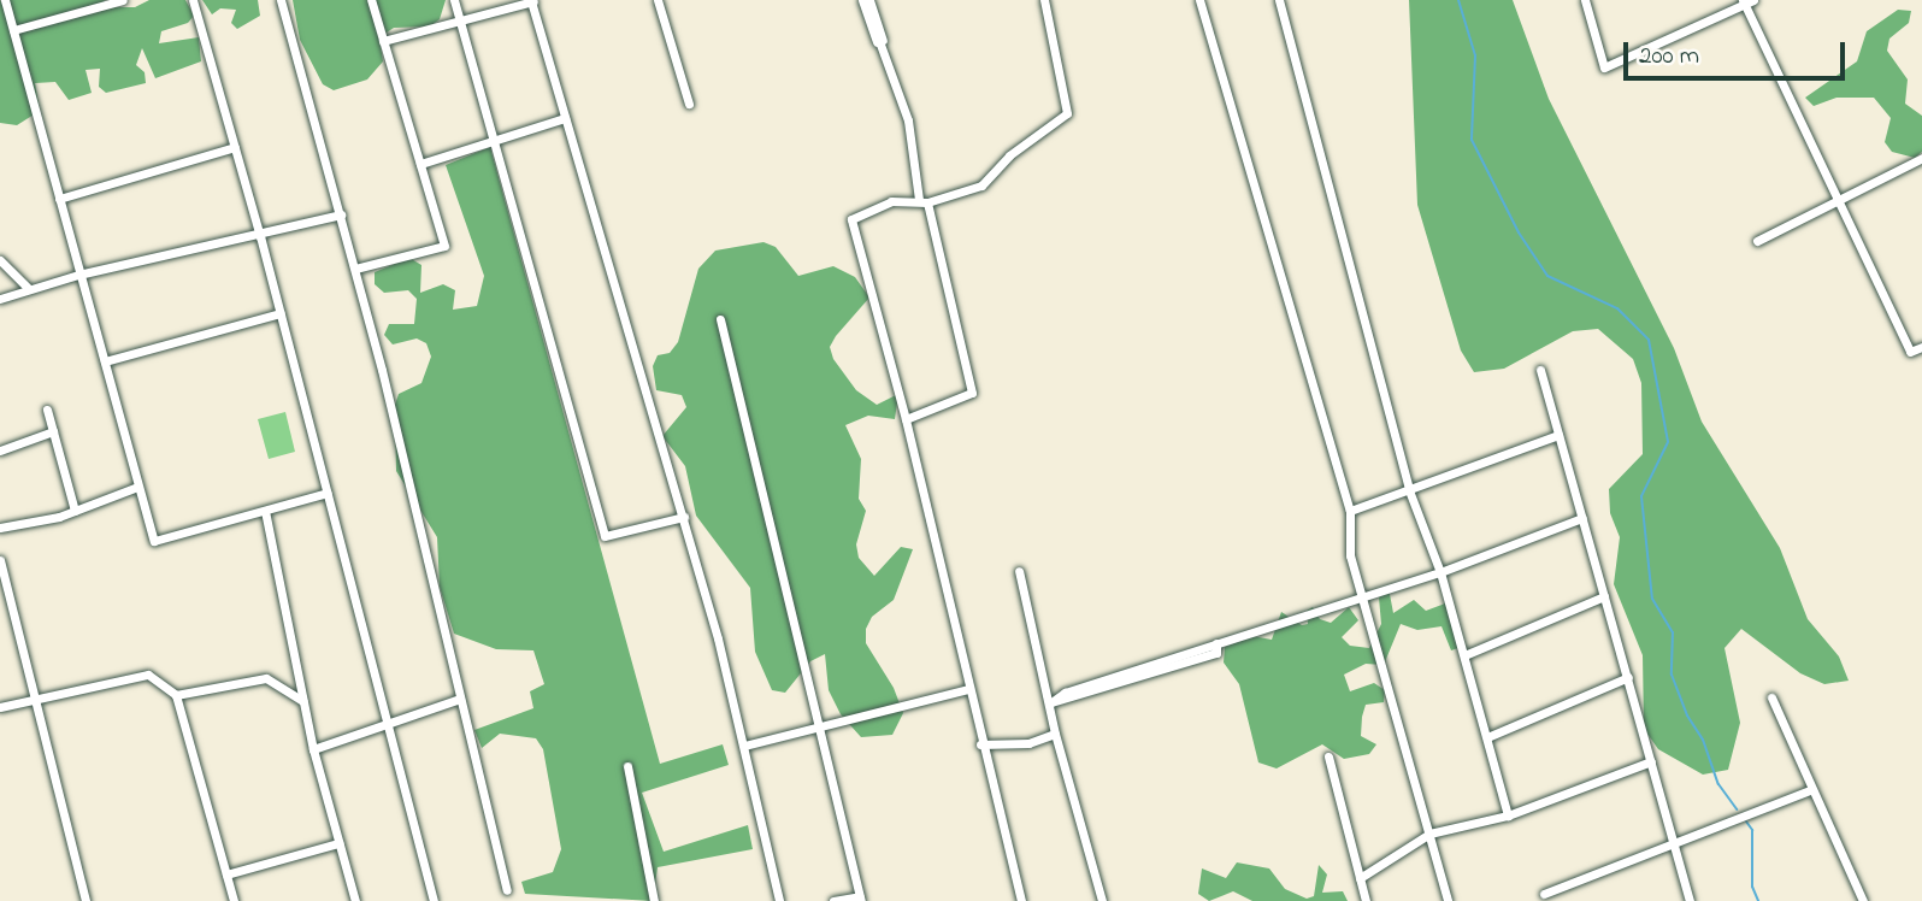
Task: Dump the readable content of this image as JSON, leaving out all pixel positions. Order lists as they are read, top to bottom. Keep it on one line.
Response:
{"scale_bar":"200 m"}
